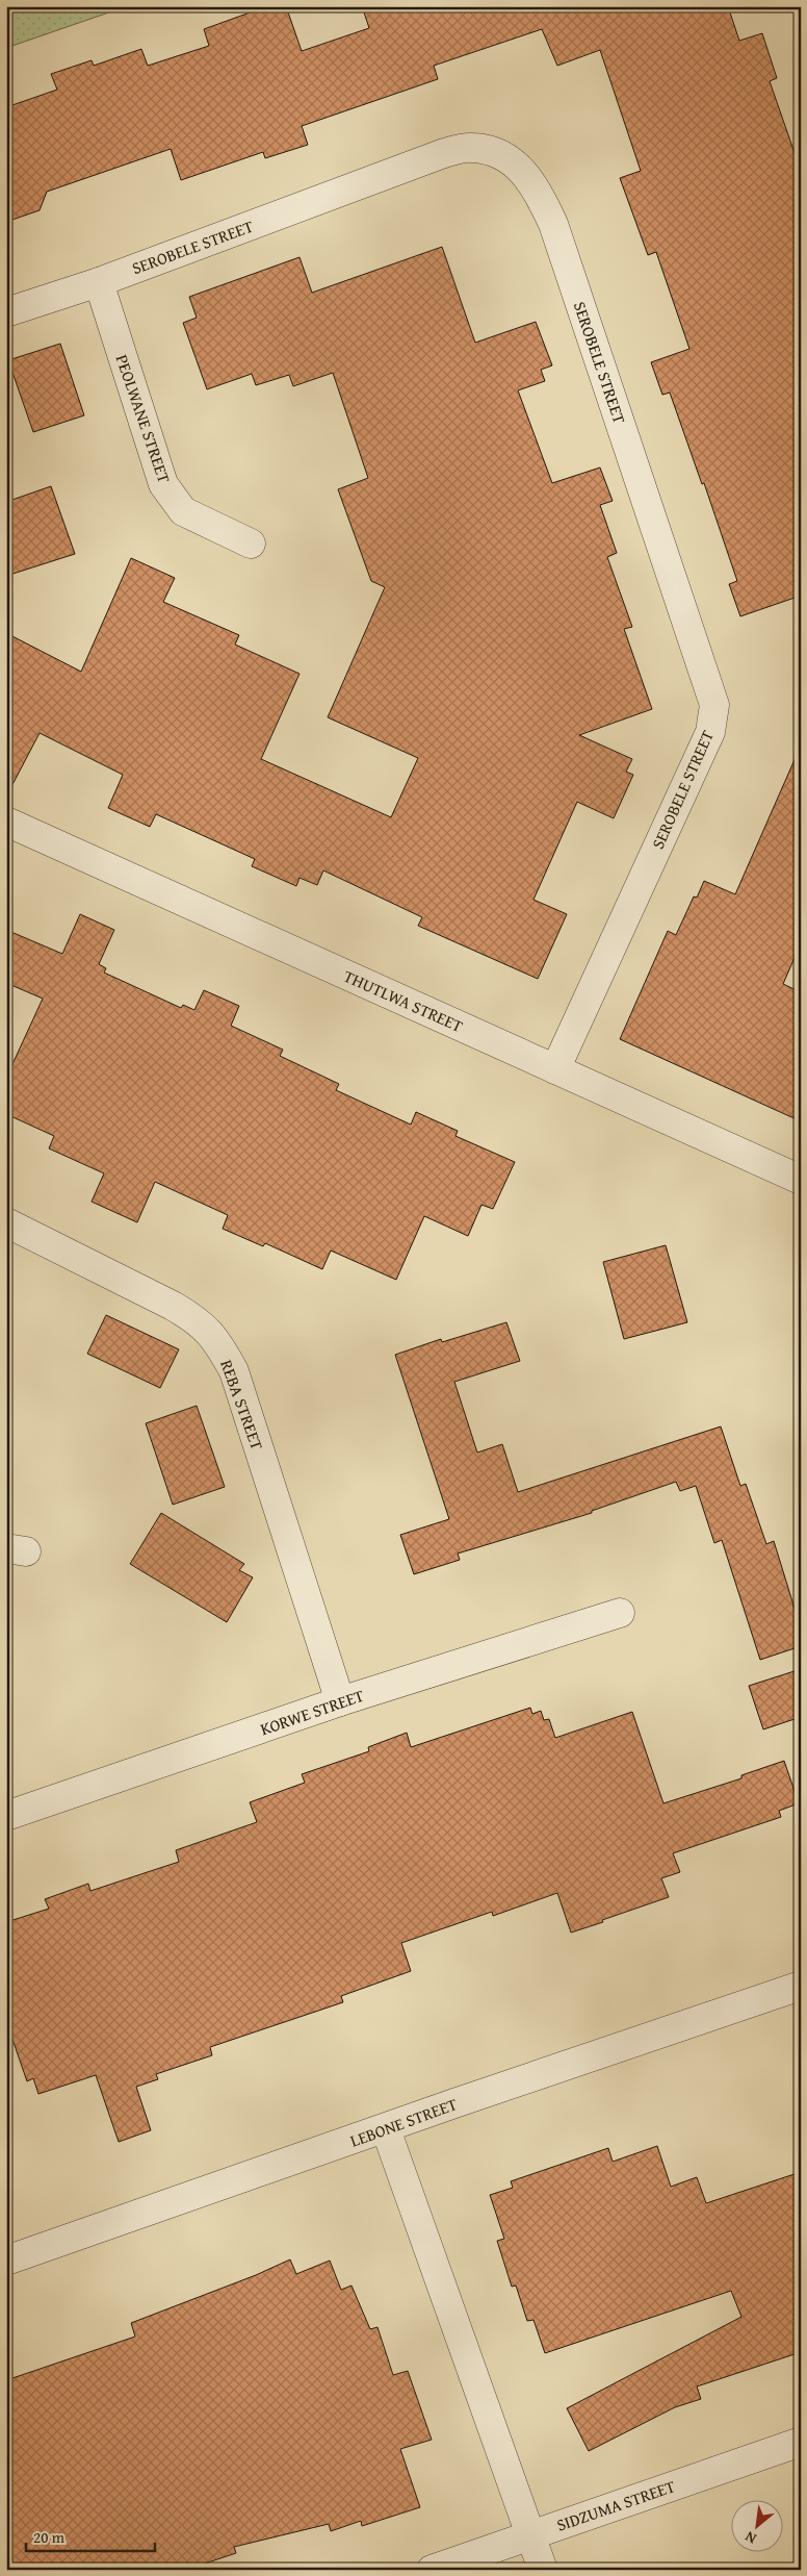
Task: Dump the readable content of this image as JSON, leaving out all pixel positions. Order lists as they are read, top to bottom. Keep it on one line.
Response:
{"streets":{"street":["SEROBELE STREET","PEOLWANE STREET","THUTLWA STREET","REBA STREET","KORWE STREET","LEBONE STREET","SIDZUMA STREET"]},"crossings":[["SEROBELE STREET","PEOLWANE STREET"],["SEROBELE STREET","THUTLWA STREET"],["REBA STREET","KORWE STREET"]],"scale_bar":"20 m","north":"bottom left"}
